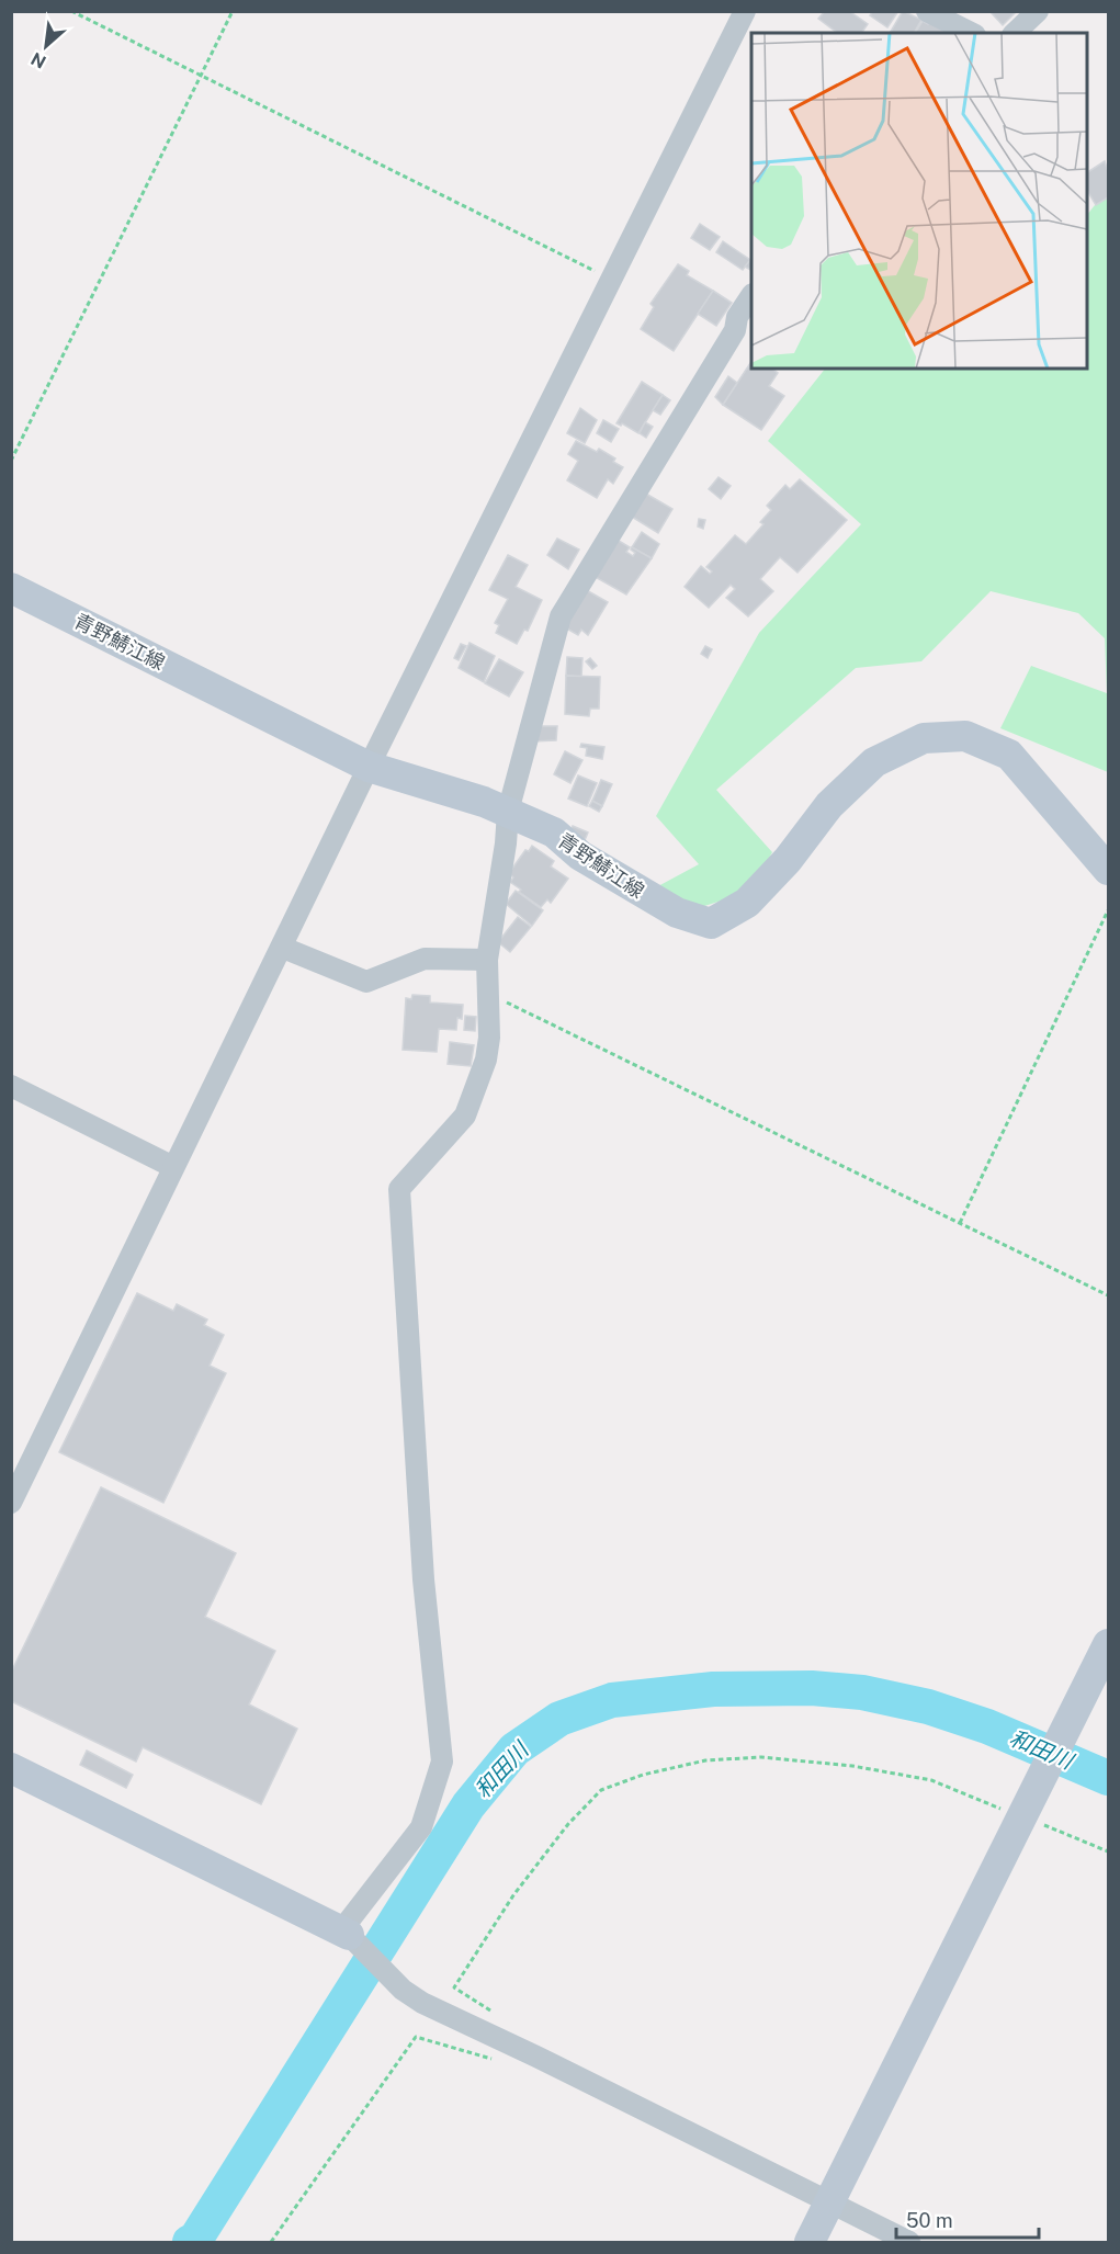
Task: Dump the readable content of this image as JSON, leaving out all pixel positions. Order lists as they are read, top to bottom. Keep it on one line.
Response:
{"streets":{"main road":["青野鯖江線"]},"water":["和田川"],"scale_bar":"50 m","north":"bottom left"}
